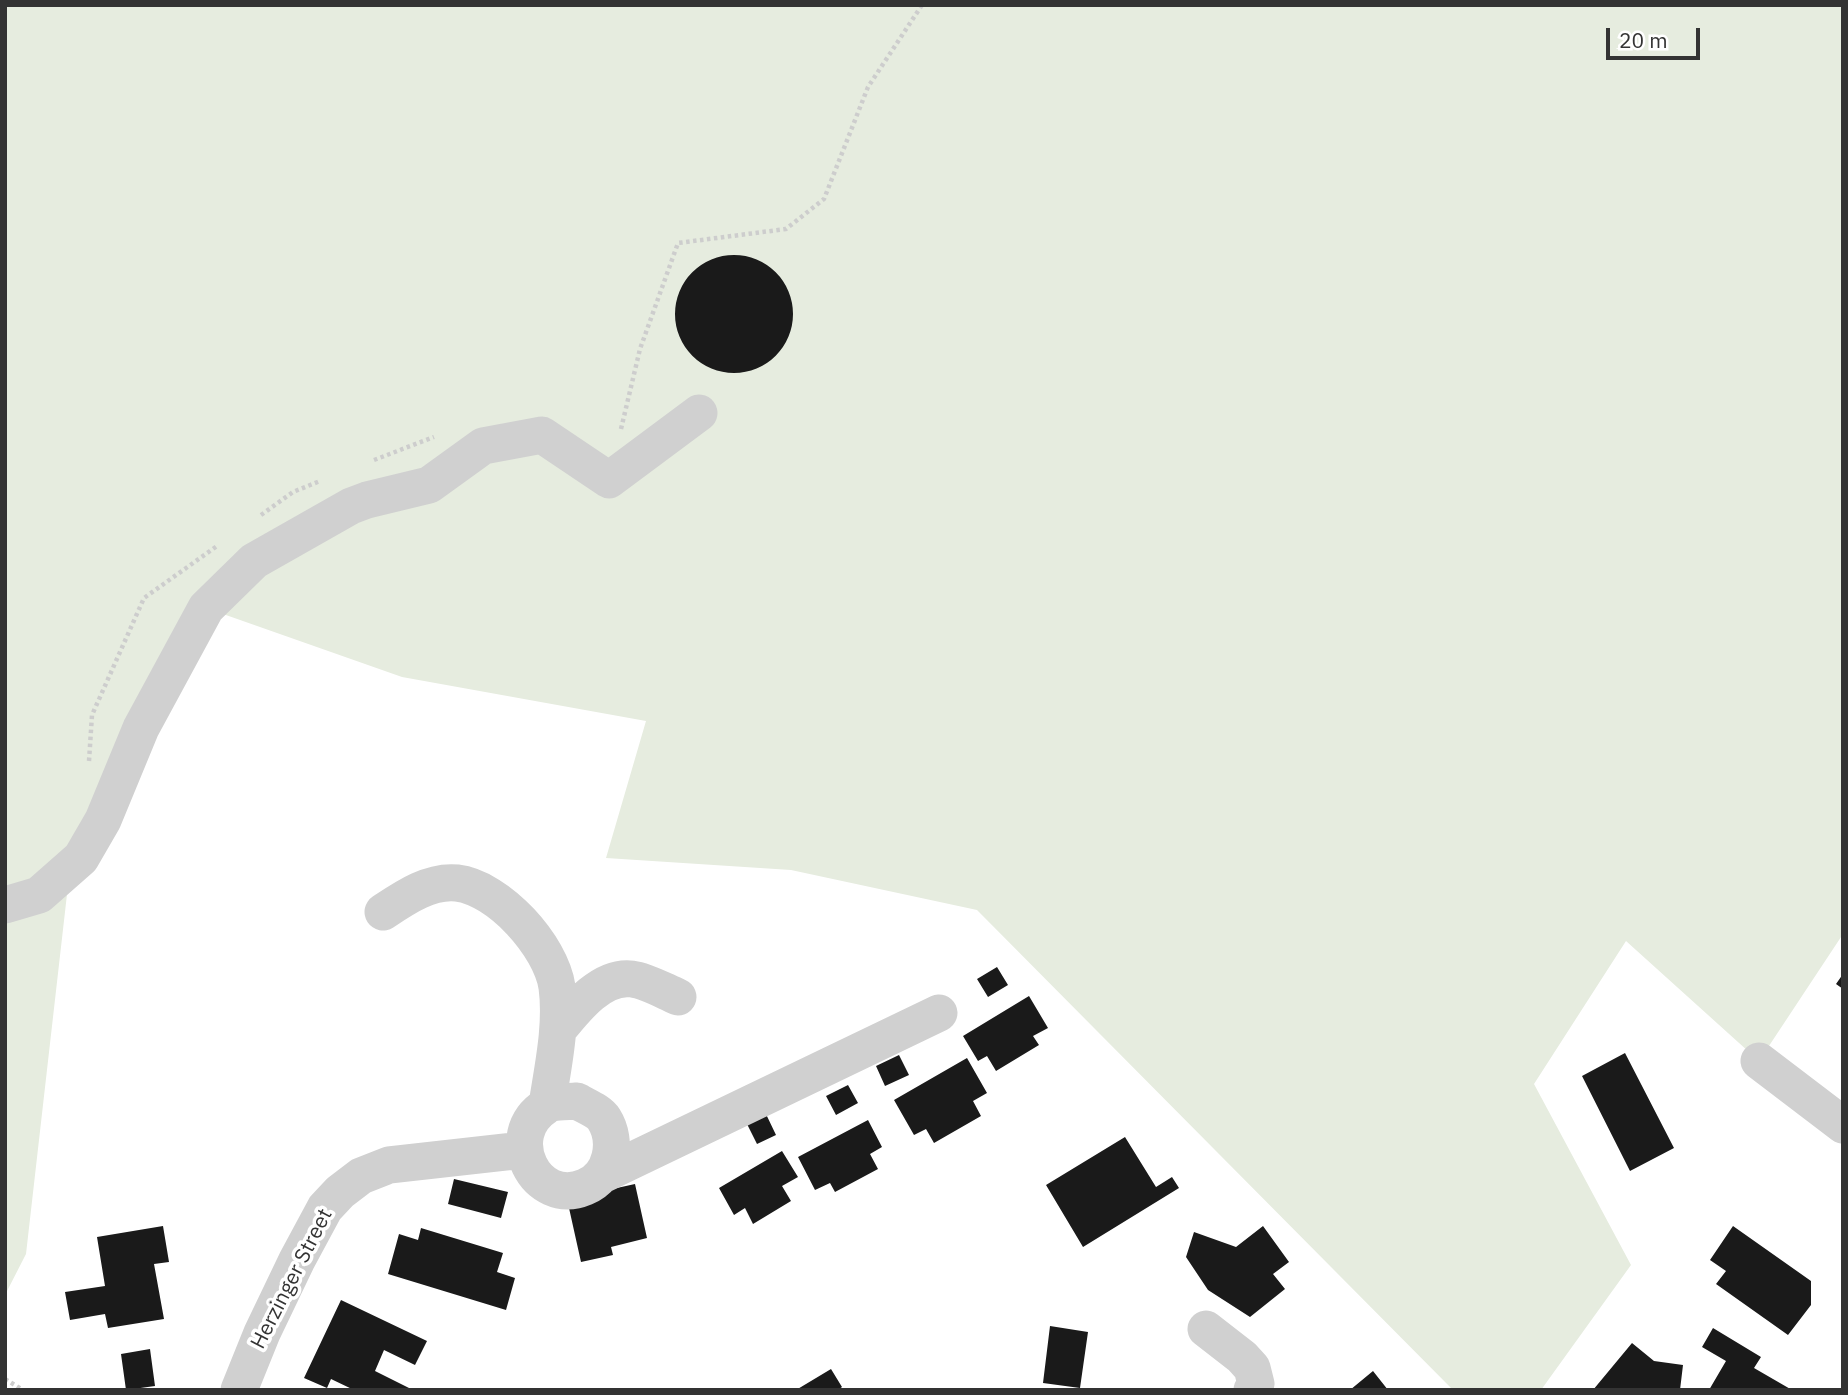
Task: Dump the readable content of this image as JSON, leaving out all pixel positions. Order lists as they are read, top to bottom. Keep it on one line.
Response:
{"streets":{"street":["Herzinger Street"]},"scale_bar":"20 m"}
